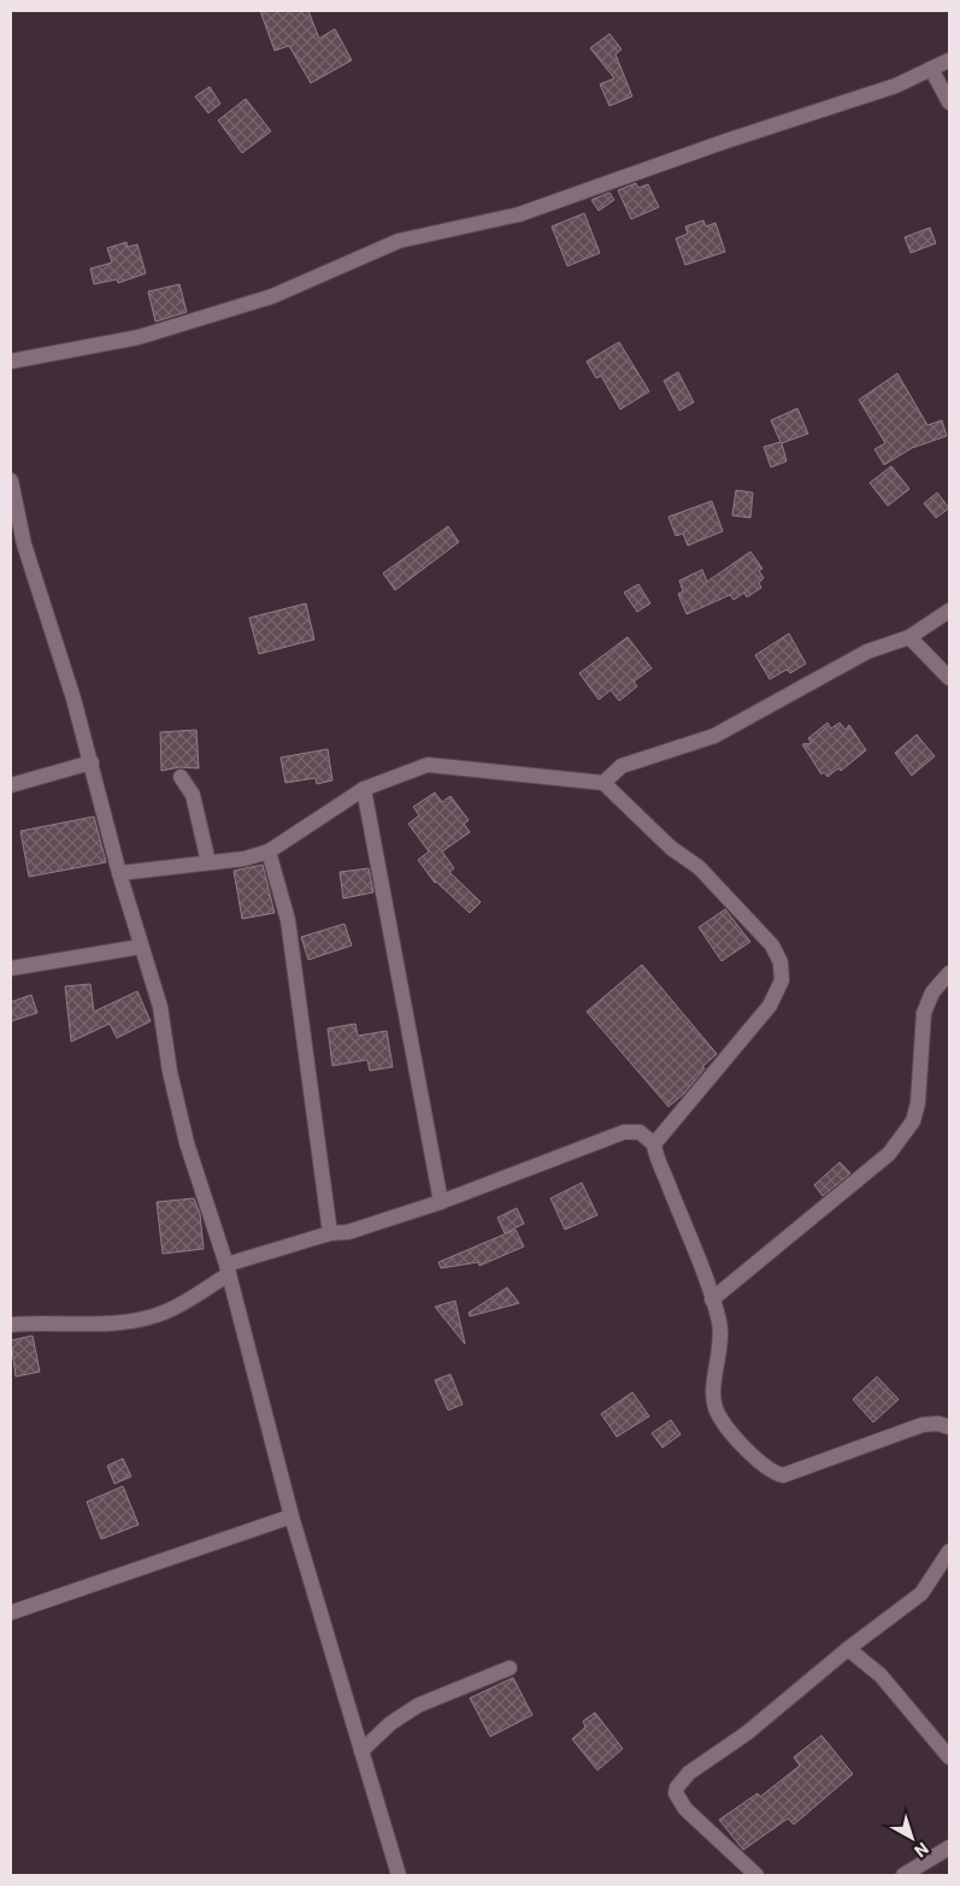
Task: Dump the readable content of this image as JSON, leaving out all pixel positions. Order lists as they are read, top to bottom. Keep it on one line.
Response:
{"north":"bottom right"}
